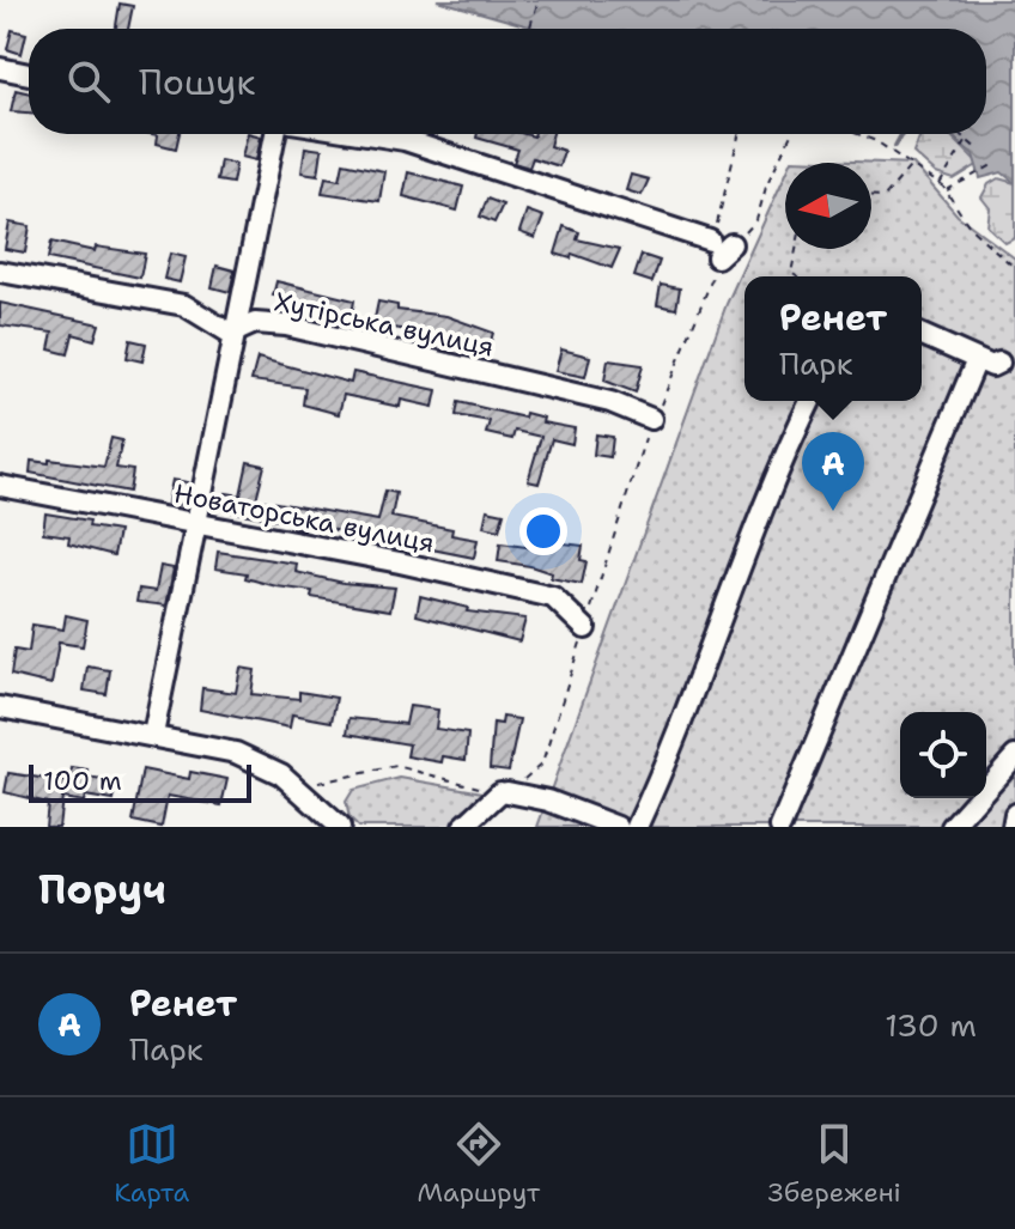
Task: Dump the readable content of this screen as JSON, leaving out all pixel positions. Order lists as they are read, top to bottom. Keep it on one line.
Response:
{"streets":{"street":["Хутірська вулиця","Новаторська вулиця"]},"scale_bar":"100 m","north":"left","page":{"search":"Пошук","popup":["Ренет","Парк"],"pins":"A","scale":"100 m","heading":"Поруч","list":[{"mark":"A","name":"Ренет","note":"Парк","value":"130 m"}],"nav":["Карта","Маршрут","Збережені"]}}
